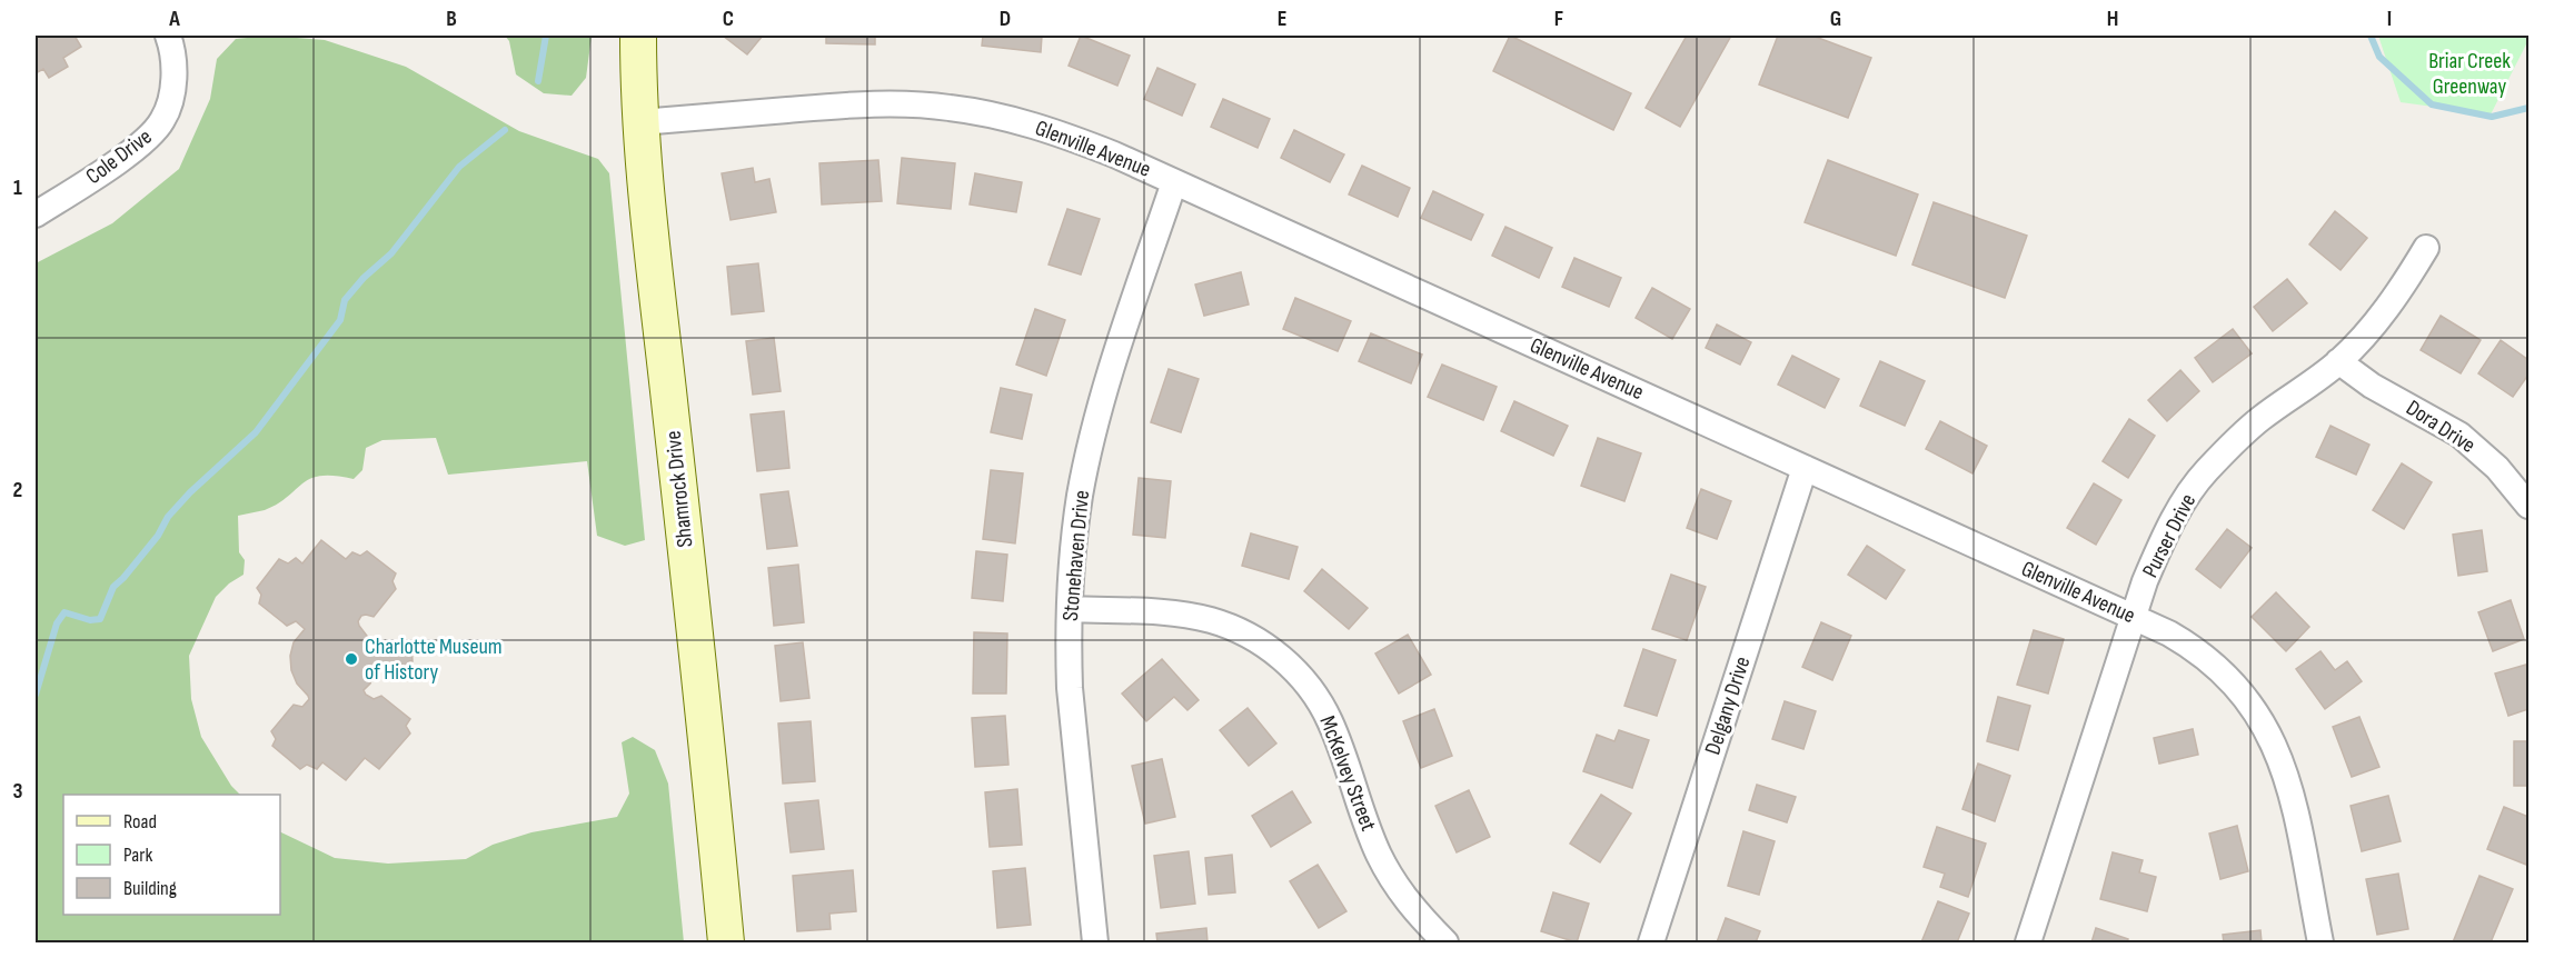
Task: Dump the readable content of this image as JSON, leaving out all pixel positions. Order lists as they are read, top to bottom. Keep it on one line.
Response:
{"streets":{"street":["Glenville Avenue","Cole Drive","Dora Drive","Shamrock Drive","Purser Drive","Stonehaven Drive","Delgany Drive","McKelvey Street"]},"crossings":[["Glenville Avenue","Shamrock Drive"],["Glenville Avenue","Purser Drive"],["Glenville Avenue","Stonehaven Drive"],["Glenville Avenue","Delgany Drive"],["Dora Drive","Purser Drive"],["Stonehaven Drive","McKelvey Street"]],"parks":["Briar Creek Greenway"],"places":["Charlotte Museum of History"],"legend":["Road","Park","Building"],"grid":{"columns":["A","B","C","D","E","F","G","H","I"],"rows":["1","2","3"]}}
